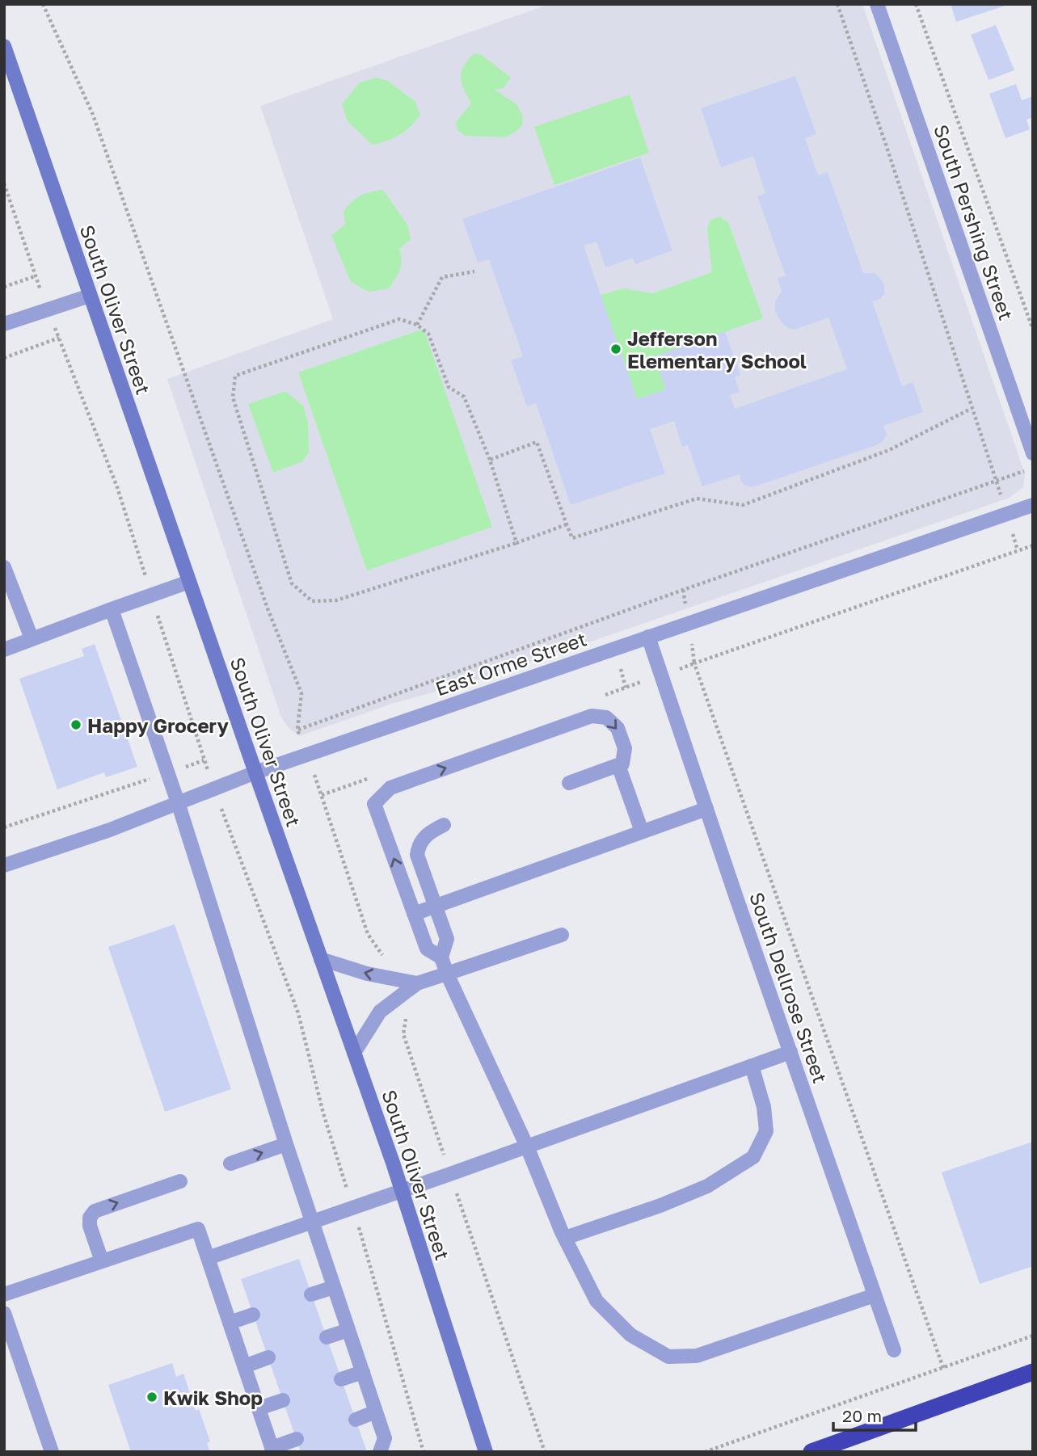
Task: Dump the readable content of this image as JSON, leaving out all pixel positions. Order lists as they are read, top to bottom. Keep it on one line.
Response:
{"streets":{"main road":["South Oliver Street"],"street":["South Pershing Street","East Orme Street","South Dellrose Street"]},"crossings":[["South Oliver Street","East Orme Street"],["East Orme Street","South Dellrose Street"]],"places":["Jefferson Elementary School","Happy Grocery","Kwik Shop"],"scale_bar":"20 m"}
